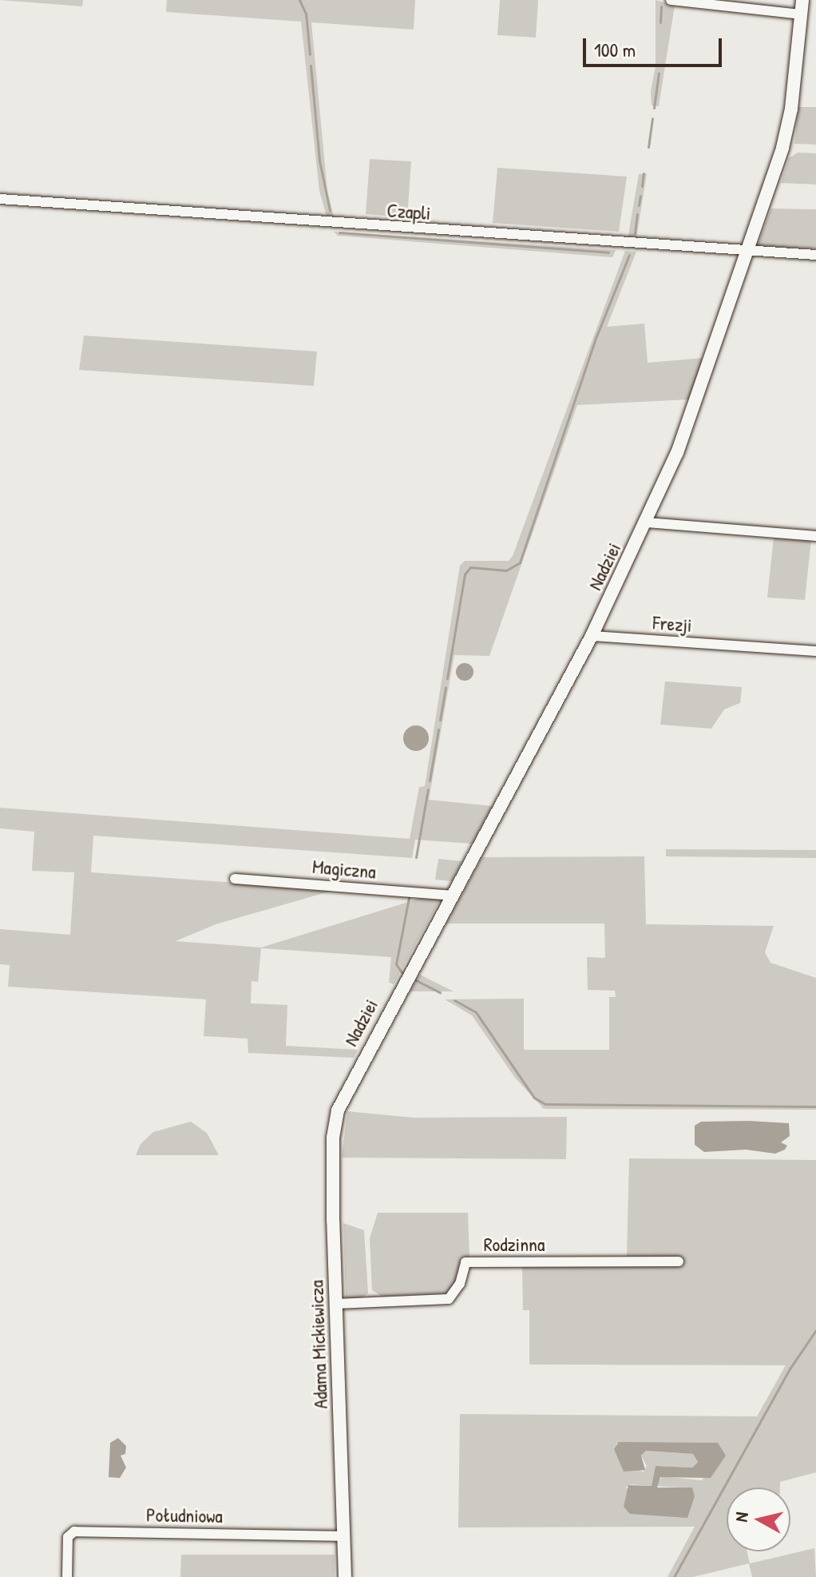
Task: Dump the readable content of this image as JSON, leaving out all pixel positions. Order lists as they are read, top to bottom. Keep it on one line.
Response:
{"streets":{"street":["Czapli","Nadziei","Frezji","Magiczna","Rodzinna","Adama Mickiewicza","Południowa"]},"crossings":[["Czapli","Nadziei"],["Nadziei","Frezji"],["Nadziei","Magiczna"],["Nadziei","Adama Mickiewicza"],["Rodzinna","Adama Mickiewicza"],["Adama Mickiewicza","Południowa"]],"scale_bar":"100 m","north":"left"}
